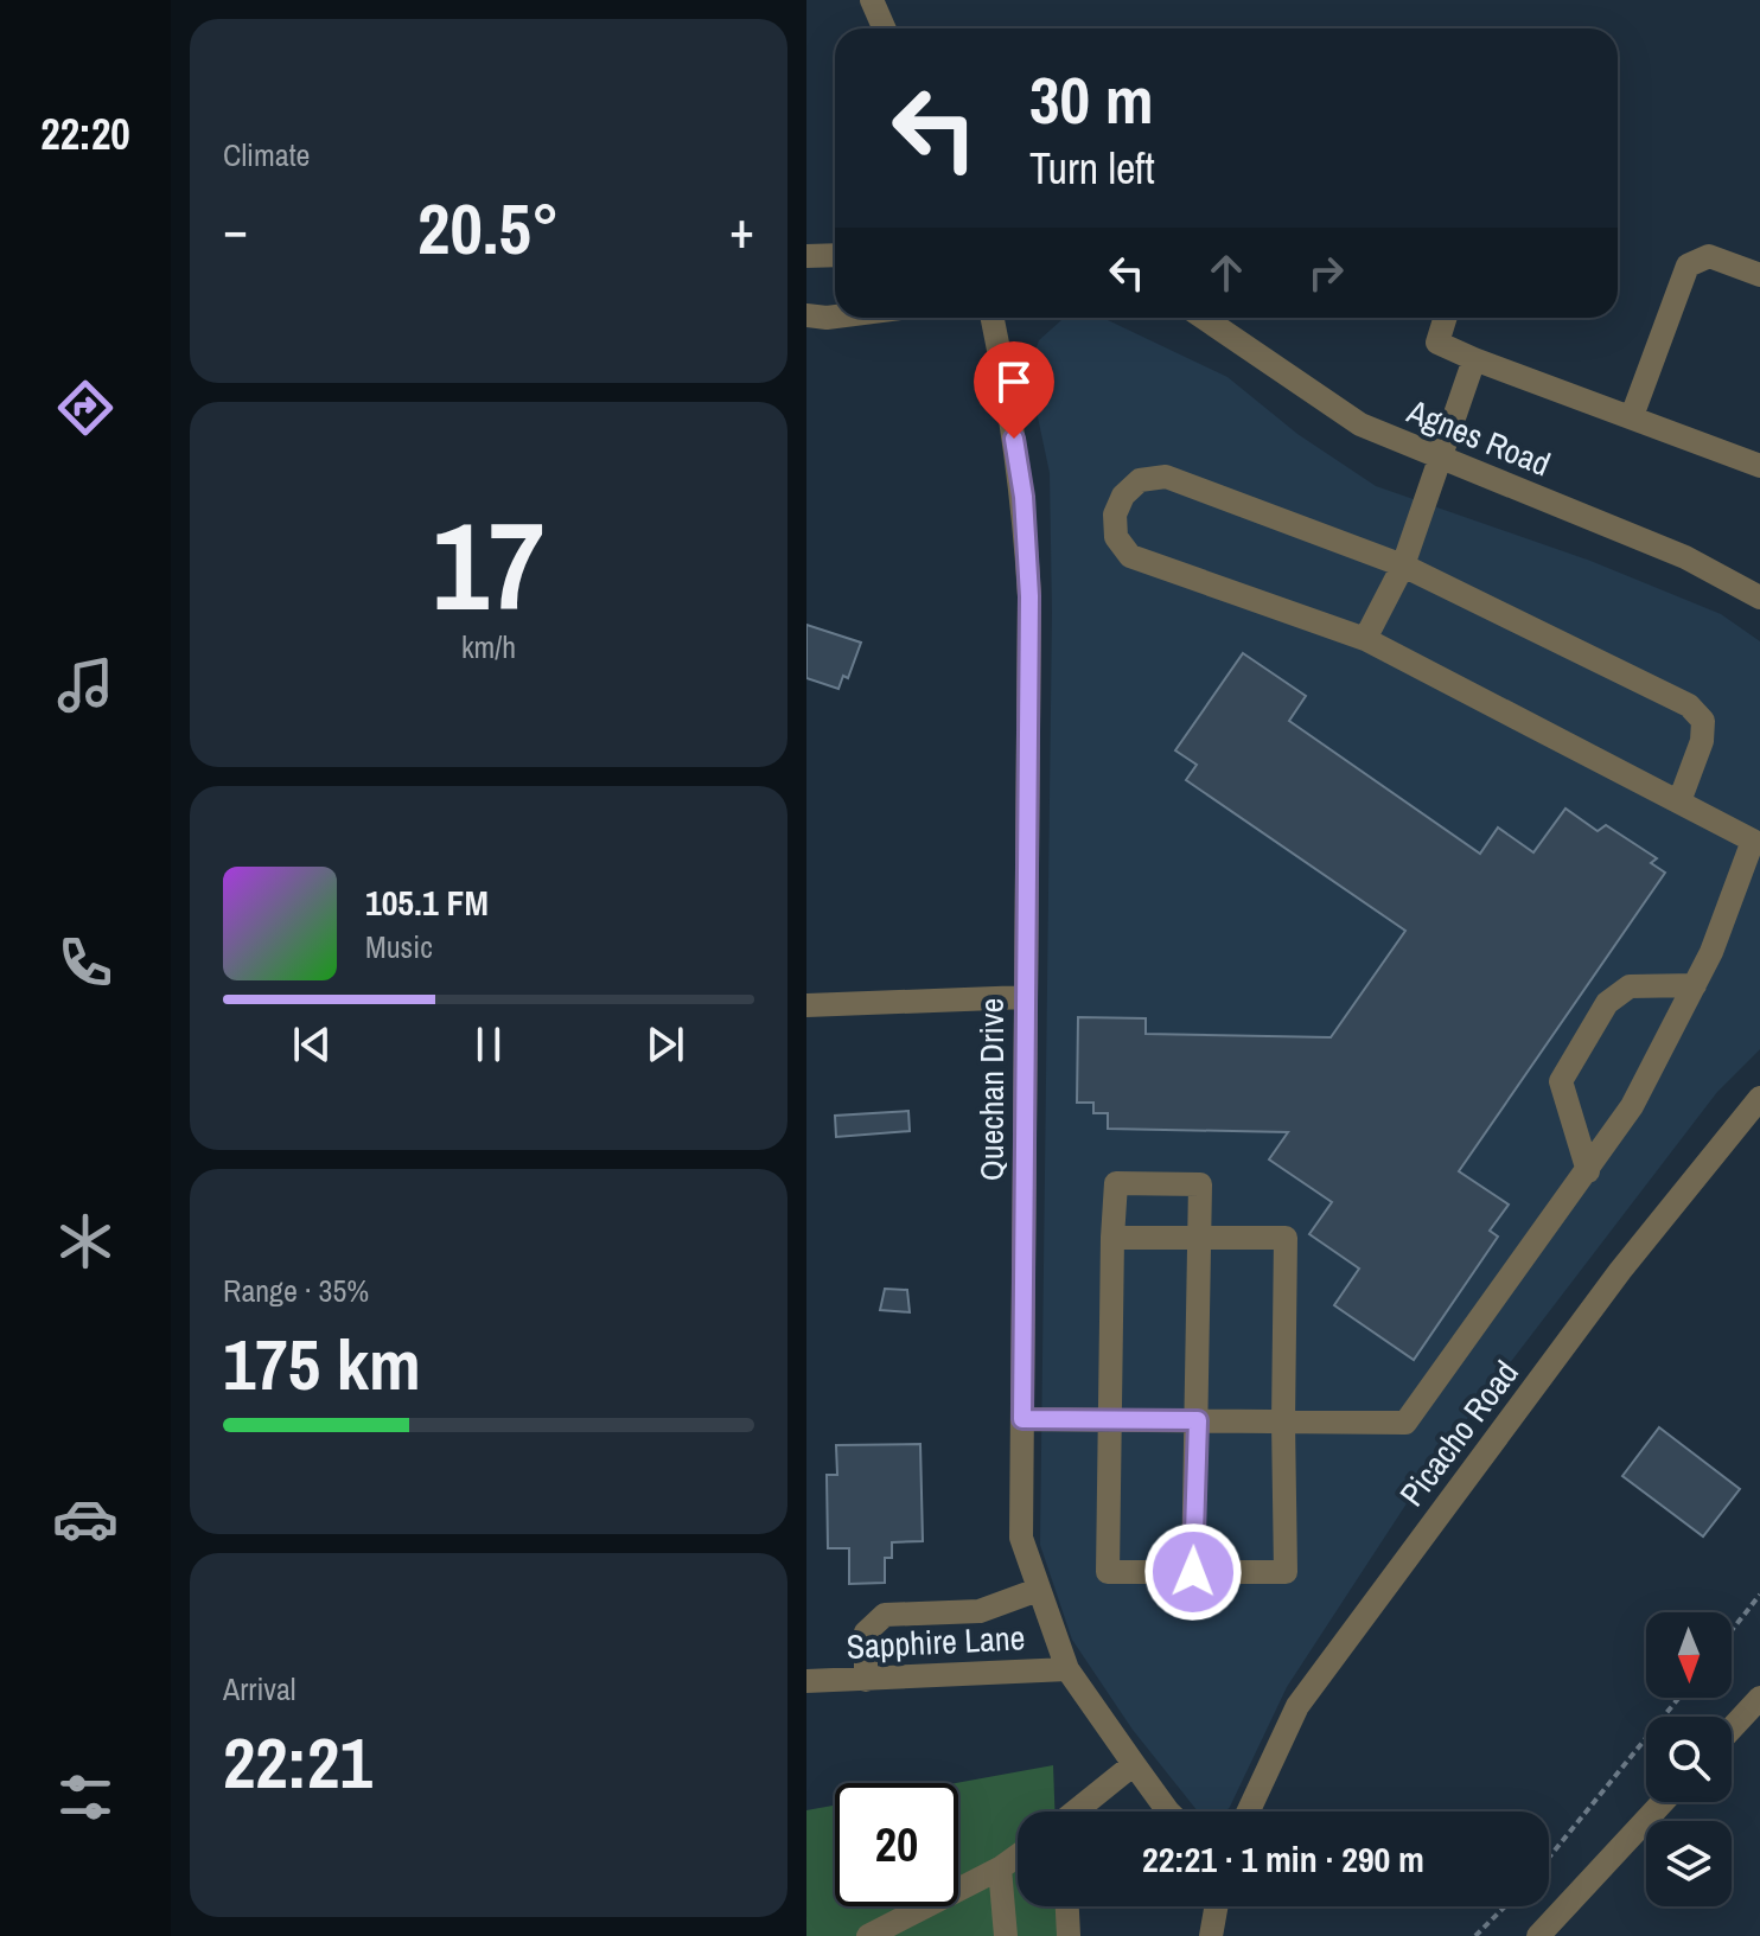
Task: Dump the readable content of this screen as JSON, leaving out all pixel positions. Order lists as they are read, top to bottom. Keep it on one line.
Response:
{"streets":{"street":["Agnes Road","Quechan Drive","Picacho Road","Sapphire Lane"]},"crossings":[["Quechan Drive","Sapphire Lane"]],"north":"bottom","page":{"tabs":"22:20","tile":["Climate",["17","km/h"],["Range · 35%","175 km"],["Arrival","22:21"]],"turn":["30 m","Turn left"],"heat":["−","20.5°","+"],"song":["105.1 FM","Music"],"limit":"20","trip":"22:21 · 1 min · 290 m"}}
